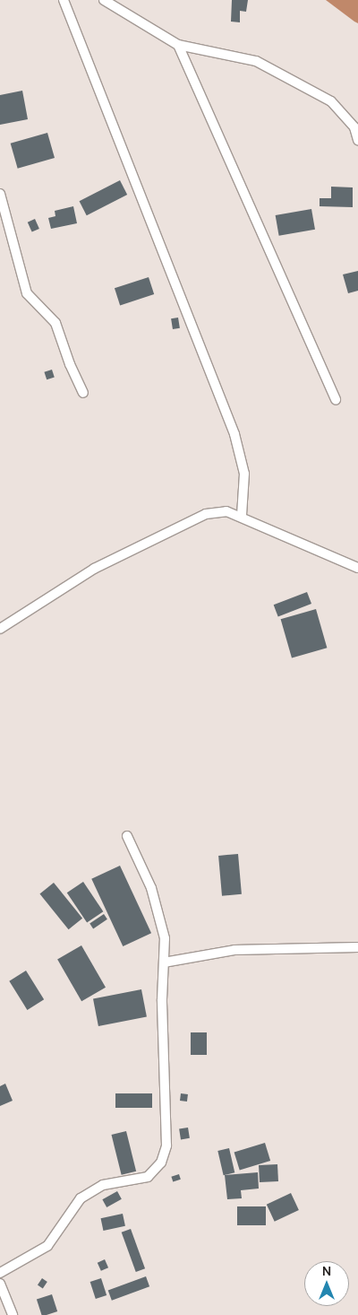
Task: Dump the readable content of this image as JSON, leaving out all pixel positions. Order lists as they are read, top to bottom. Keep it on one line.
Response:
{"north":"top"}
